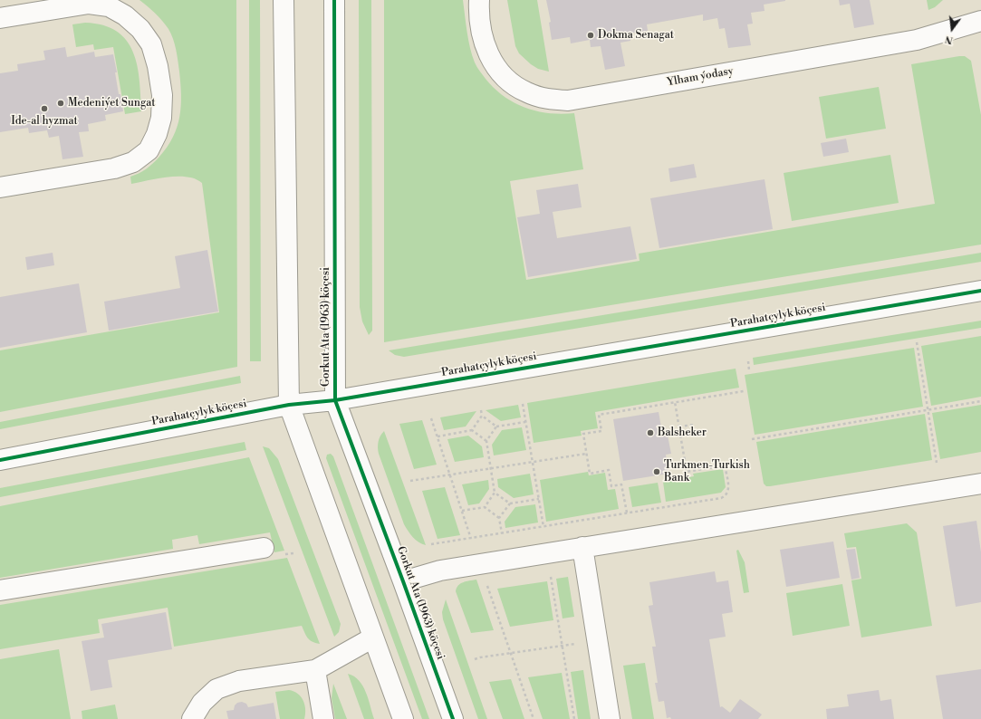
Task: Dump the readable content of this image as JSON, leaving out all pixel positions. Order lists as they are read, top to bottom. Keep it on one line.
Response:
{"streets":{"street":["Ylham ýodasy","Parahatçylyk köçesi","Gorkut Ata (1963) köçesi"]},"crossings":[["Parahatçylyk köçesi","Gorkut Ata (1963) köçesi"]],"places":["Dokma Senagat","Medeniýet Sungat","Ide-al hyzmat","Balsheker","Turkmen-Turkish Bank"],"north":"bottom"}
